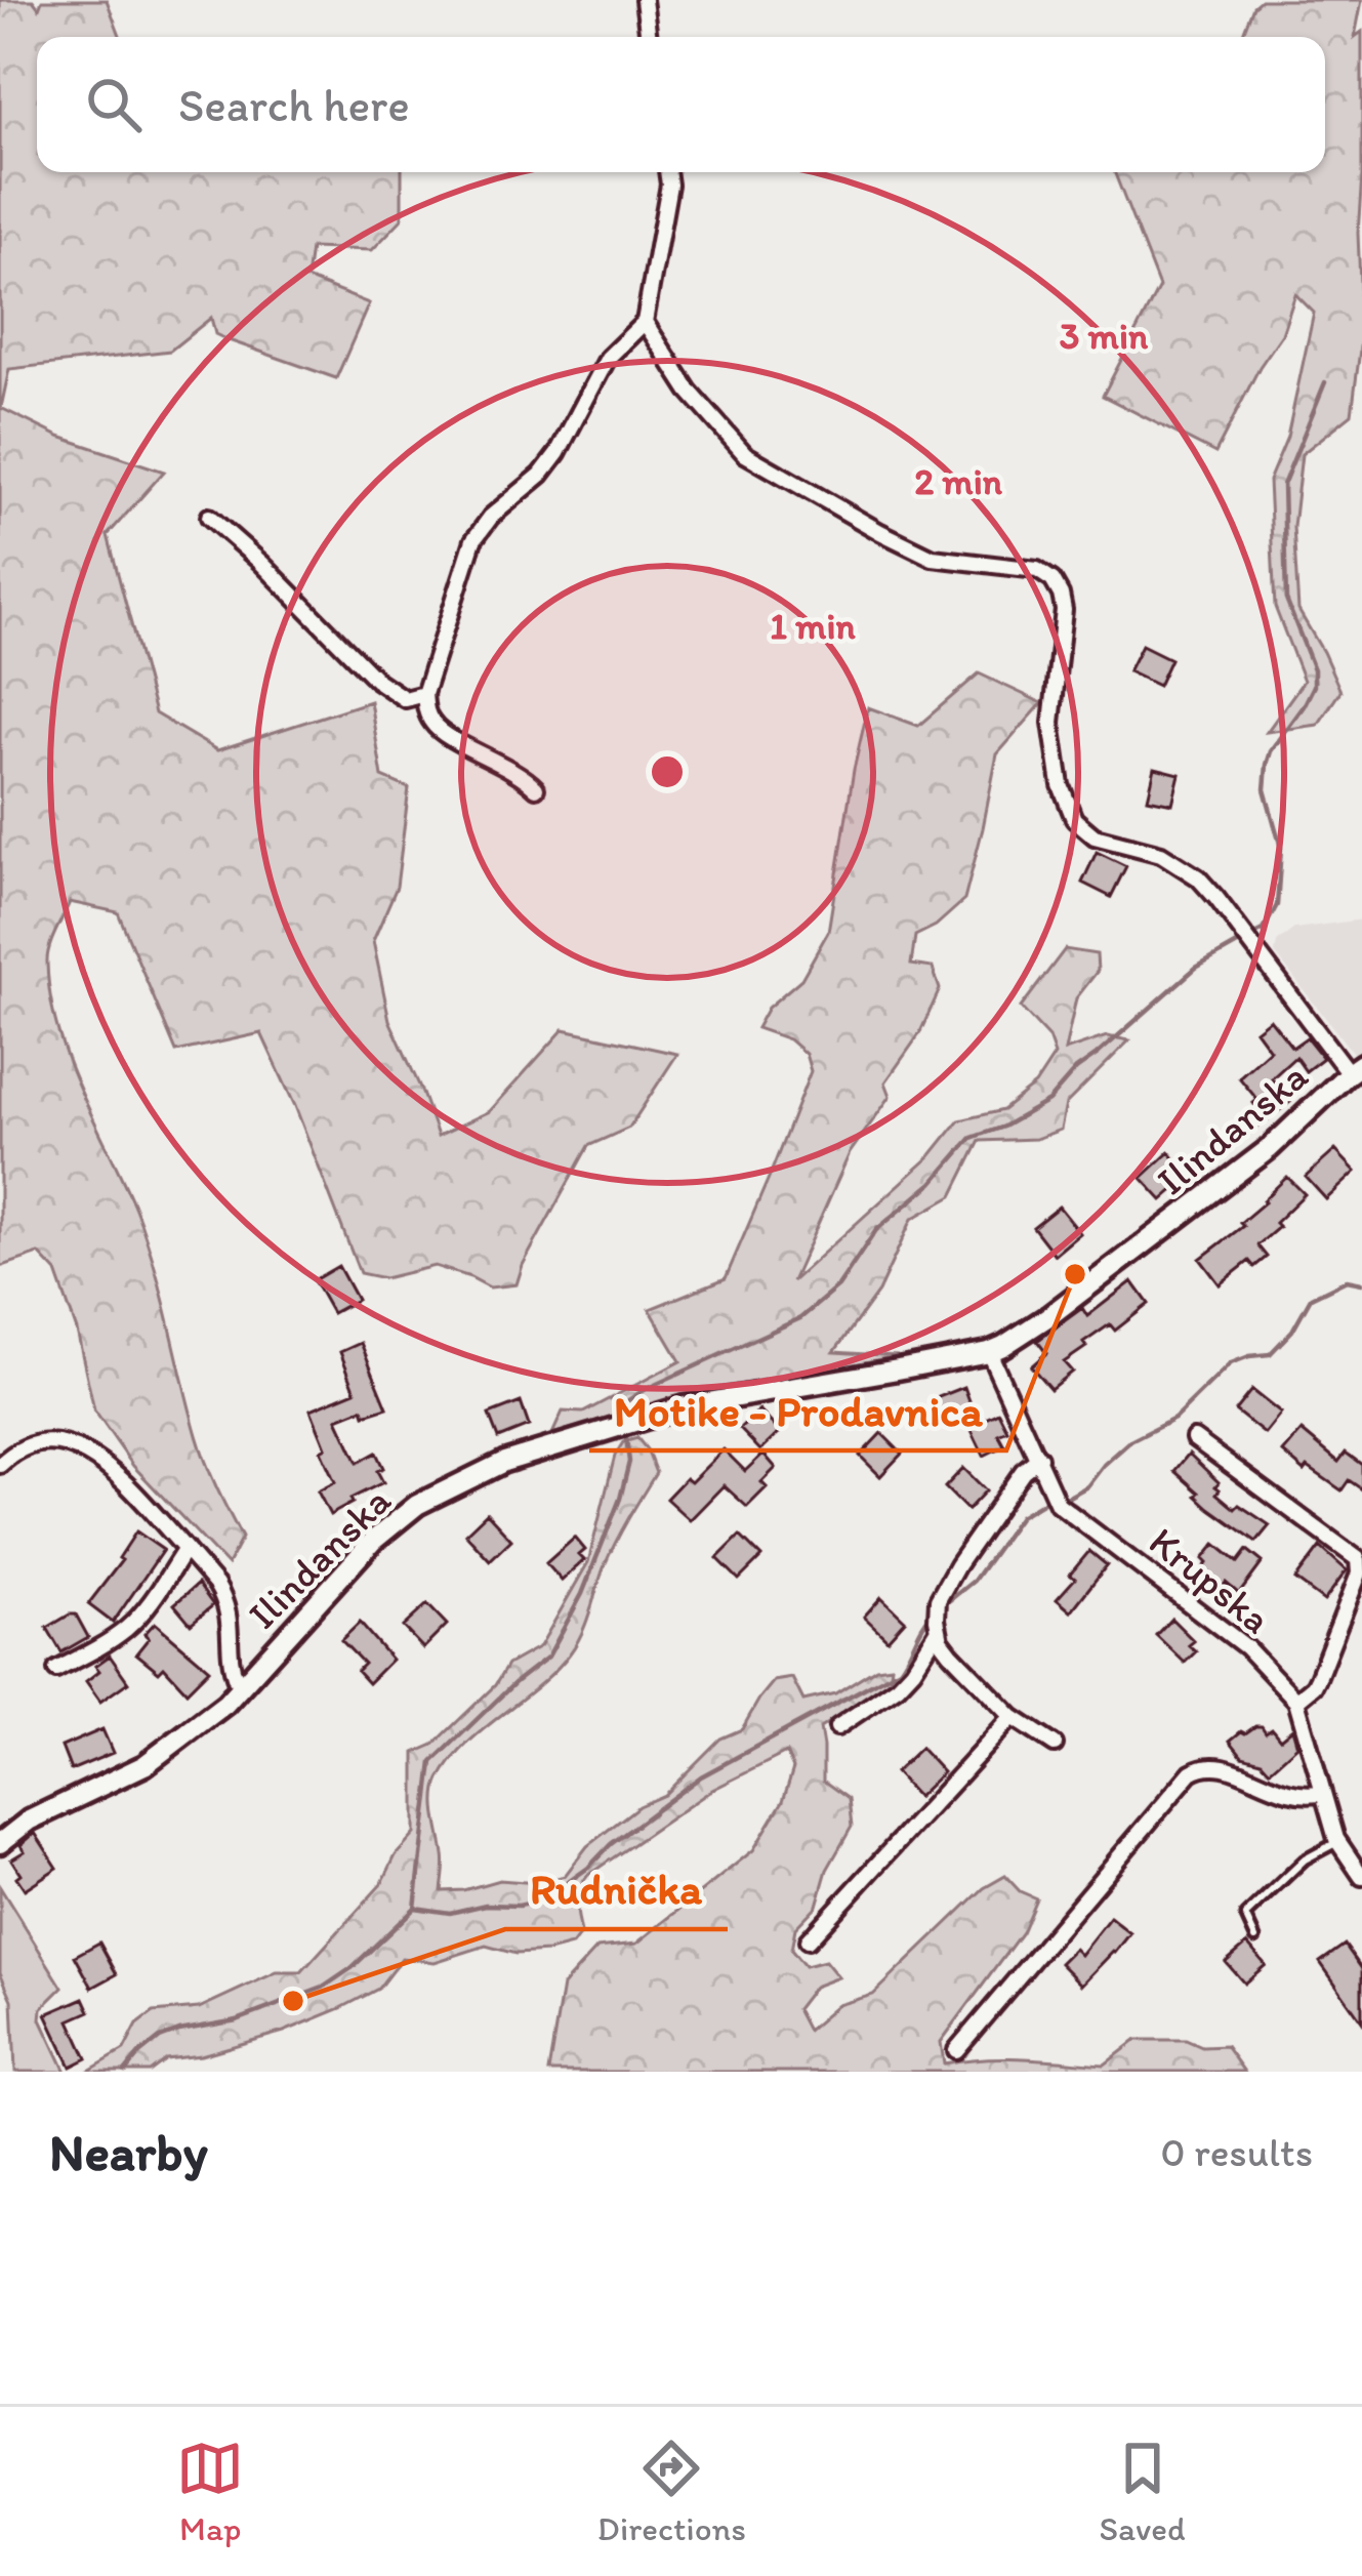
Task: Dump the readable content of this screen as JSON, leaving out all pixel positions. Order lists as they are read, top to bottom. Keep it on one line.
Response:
{"streets":{"street":["Ilindanska","Krupska"]},"crossings":[["Ilindanska","Krupska"]],"places":["Motike - Prodavnica","Rudnička"],"page":{"search":"Search here","heading":["Nearby","0 results"],"nav":["Map","Directions","Saved"]},"rings":["3 min","2 min","1 min"]}
